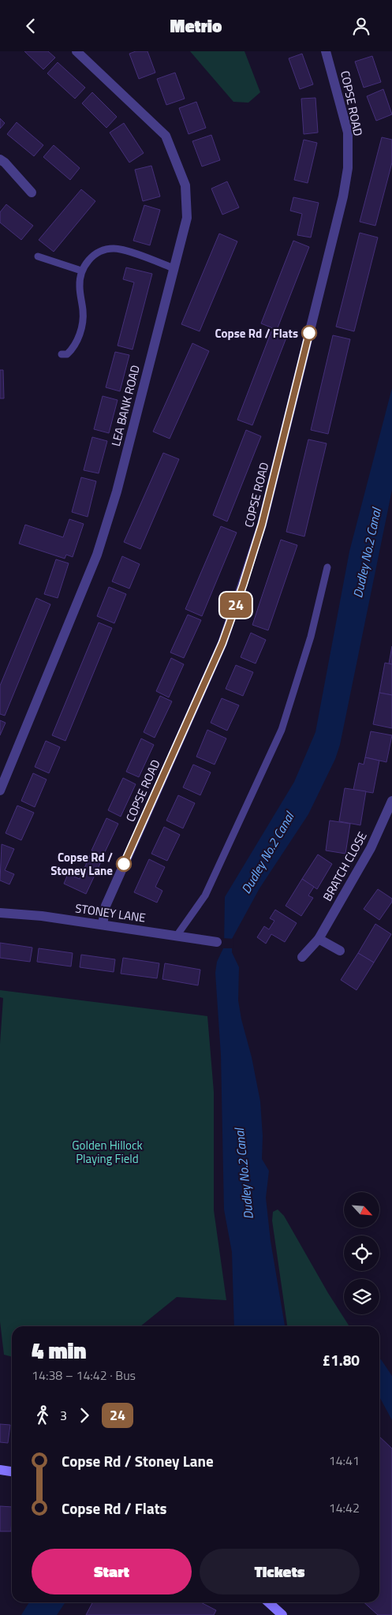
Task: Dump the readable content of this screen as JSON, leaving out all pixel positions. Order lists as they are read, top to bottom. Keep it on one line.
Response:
{"streets":{"street":["COPSE ROAD","LEA BANK ROAD","BRATCH CLOSE","STONEY LANE"]},"crossings":[["COPSE ROAD","STONEY LANE"]],"water":["Dudley No.2 Canal"],"parks":["Golden Hillock Playing Field"],"places":["Copse Rd / Flats","Copse Rd / Stoney Lane"],"lines":["bus line 24"],"north":"bottom right","page":{"header":"Metrio","on_map":"24","heading":["4 min","14:38 – 14:42 · Bus","£1.80"],"legs":["3","24"],"list":[{"name":"Copse Rd / Stoney Lane","value":"14:41"},{"name":"Copse Rd / Flats","value":"14:42"}],"buttons":["Start","Tickets"]}}
